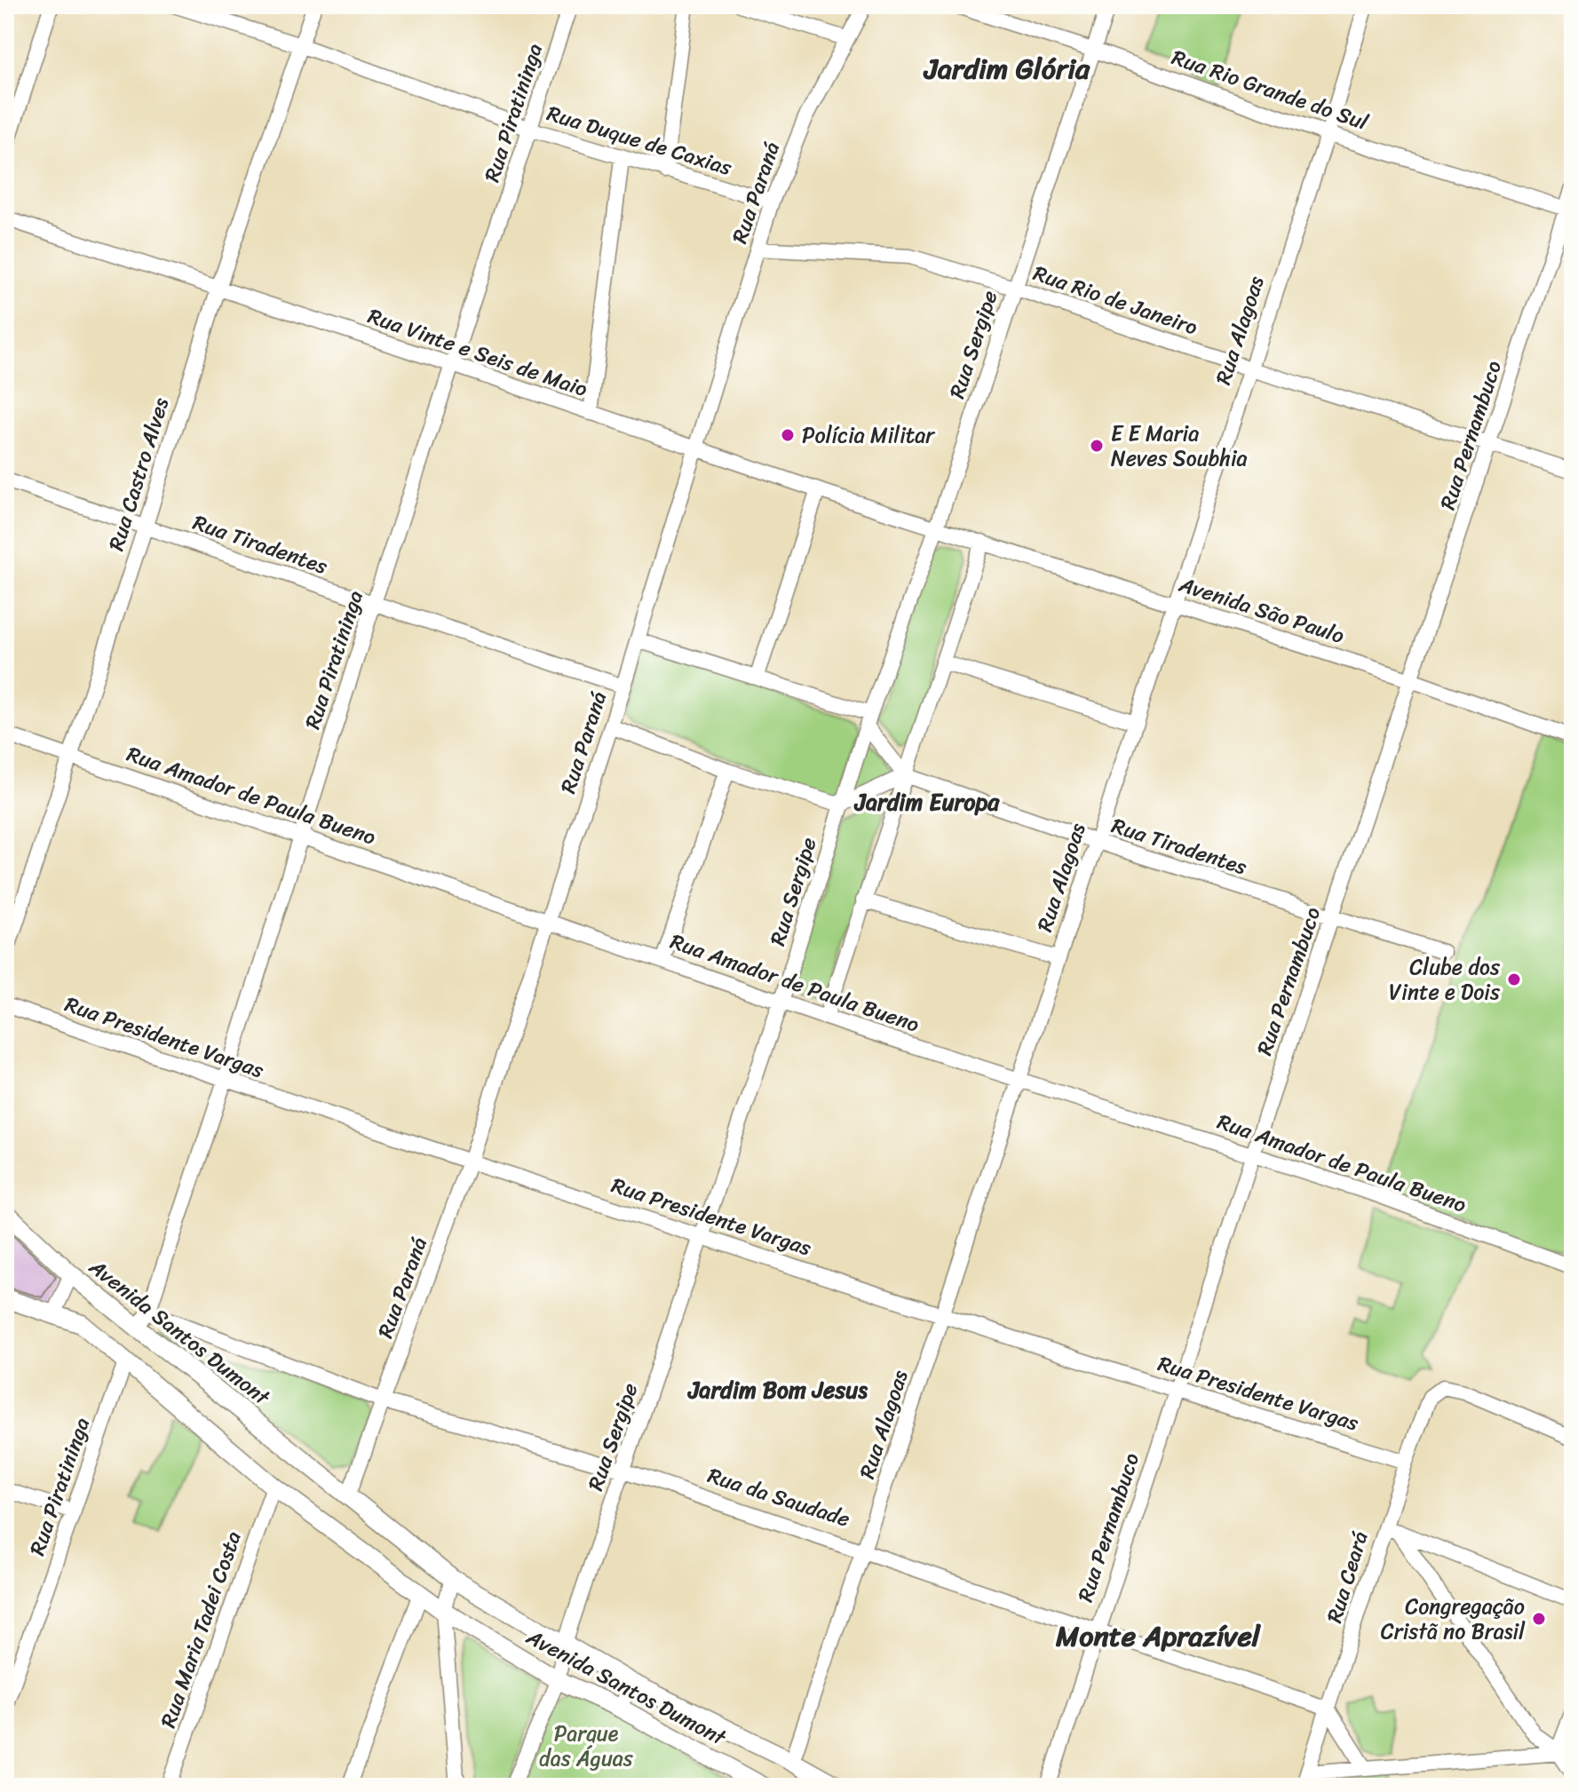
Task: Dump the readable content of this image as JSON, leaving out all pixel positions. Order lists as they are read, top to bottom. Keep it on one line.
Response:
{"streets":{"street":["Rua Rio Grande do Sul","Rua Piratininga","Rua Duque de Caxias","Rua Paraná","Rua Rio de Janeiro","Rua Alagoas","Rua Sergipe","Rua Vinte e Seis de Maio","Rua Pernambuco","Rua Castro Alves","Rua Tiradentes","Avenida São Paulo","Rua Amador de Paula Bueno","Rua Presidente Vargas","Avenida Santos Dumont","Rua da Saudade","Rua Ceará","Rua Maria Tadei Costa"]},"crossings":[["Rua Rio Grande do Sul","Rua Alagoas"],["Rua Rio Grande do Sul","Rua Sergipe"],["Rua Rio Grande do Sul","Rua Pernambuco"],["Rua Piratininga","Rua Duque de Caxias"],["Rua Piratininga","Rua Vinte e Seis de Maio"],["Rua Piratininga","Rua Tiradentes"],["Rua Piratininga","Rua Amador de Paula Bueno"],["Rua Piratininga","Rua Presidente Vargas"],["Rua Piratininga","Avenida Santos Dumont"],["Rua Piratininga","Rua da Saudade"],["Rua Duque de Caxias","Rua Paraná"],["Rua Duque de Caxias","Rua Castro Alves"],["Rua Paraná","Rua Rio de Janeiro"],["Rua Paraná","Rua Vinte e Seis de Maio"],["Rua Paraná","Rua Tiradentes"],["Rua Paraná","Rua Amador de Paula Bueno"],["Rua Paraná","Rua Presidente Vargas"],["Rua Paraná","Avenida Santos Dumont"],["Rua Paraná","Rua da Saudade"],["Rua Rio de Janeiro","Rua Alagoas"],["Rua Rio de Janeiro","Rua Sergipe"],["Rua Rio de Janeiro","Rua Pernambuco"],["Rua Alagoas","Rua Tiradentes"],["Rua Alagoas","Avenida São Paulo"],["Rua Alagoas","Rua Amador de Paula Bueno"],["Rua Alagoas","Rua Presidente Vargas"],["Rua Alagoas","Avenida Santos Dumont"],["Rua Alagoas","Rua da Saudade"],["Rua Sergipe","Rua Vinte e Seis de Maio"],["Rua Sergipe","Avenida São Paulo"],["Rua Sergipe","Rua Amador de Paula Bueno"],["Rua Sergipe","Rua Presidente Vargas"],["Rua Sergipe","Avenida Santos Dumont"],["Rua Sergipe","Rua da Saudade"],["Rua Vinte e Seis de Maio","Rua Castro Alves"],["Rua Vinte e Seis de Maio","Avenida São Paulo"],["Rua Pernambuco","Rua Tiradentes"],["Rua Pernambuco","Avenida São Paulo"],["Rua Pernambuco","Rua Amador de Paula Bueno"],["Rua Pernambuco","Rua Presidente Vargas"],["Rua Pernambuco","Rua da Saudade"],["Rua Castro Alves","Rua Tiradentes"],["Rua Castro Alves","Rua Amador de Paula Bueno"],["Rua Presidente Vargas","Rua Ceará"],["Avenida Santos Dumont","Rua da Saudade"],["Avenida Santos Dumont","Rua Maria Tadei Costa"],["Rua da Saudade","Rua Ceará"]],"districts":["Jardim Glória","Jardim Europa","Jardim Bom Jesus","Monte Aprazível"],"parks":["Parque das Águas"],"places":["Polícia Militar","E E Maria Neves Soubhia","Clube dos Vinte e Dois","Congregação Cristã no Brasil"]}
